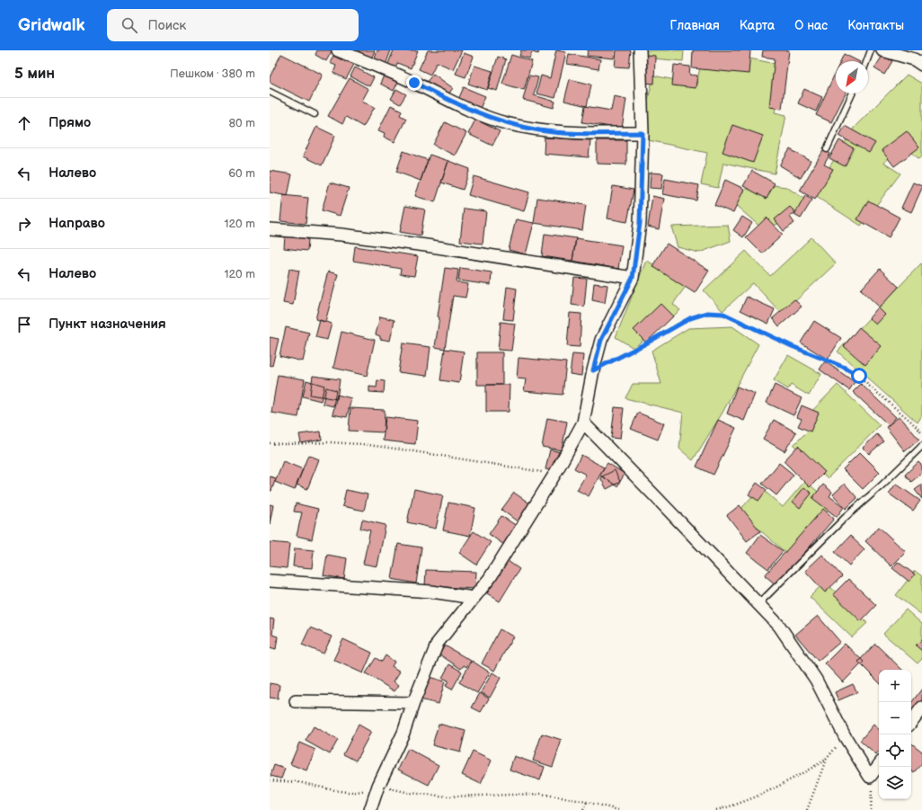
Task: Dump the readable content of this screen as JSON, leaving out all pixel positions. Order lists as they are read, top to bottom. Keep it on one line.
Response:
{"north":"bottom left","page":{"header":"Gridwalk","search":"Поиск","nav":["Главная","Карта","О нас","Контакты"],"heading":["5 мин","Пешком · 380 m"],"list":[["Прямо","80 m"],["Налево","60 m"],["Направо","120 m"],["Налево","120 m"],"Пункт назначения"],"map_buttons":["+","−"]}}
